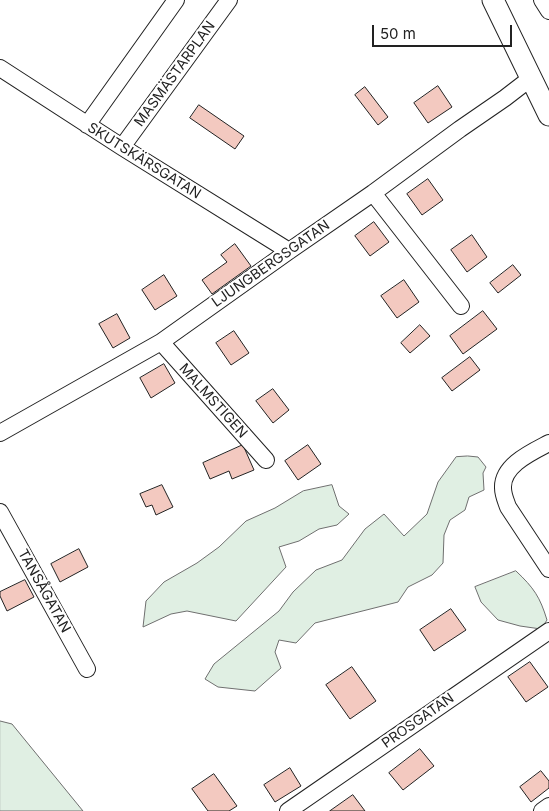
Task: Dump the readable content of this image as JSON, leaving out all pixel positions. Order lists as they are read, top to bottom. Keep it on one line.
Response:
{"streets":{"street":["MASMÄSTARPLAN","SKUTSKÄRSGATAN","LJUNGBERGSGATAN","MALMSTIGEN","TANSÅGATAN","PROSGATAN"]},"crossings":[["MASMÄSTARPLAN","SKUTSKÄRSGATAN"],["SKUTSKÄRSGATAN","LJUNGBERGSGATAN"],["LJUNGBERGSGATAN","MALMSTIGEN"]],"scale_bar":"50 m"}
